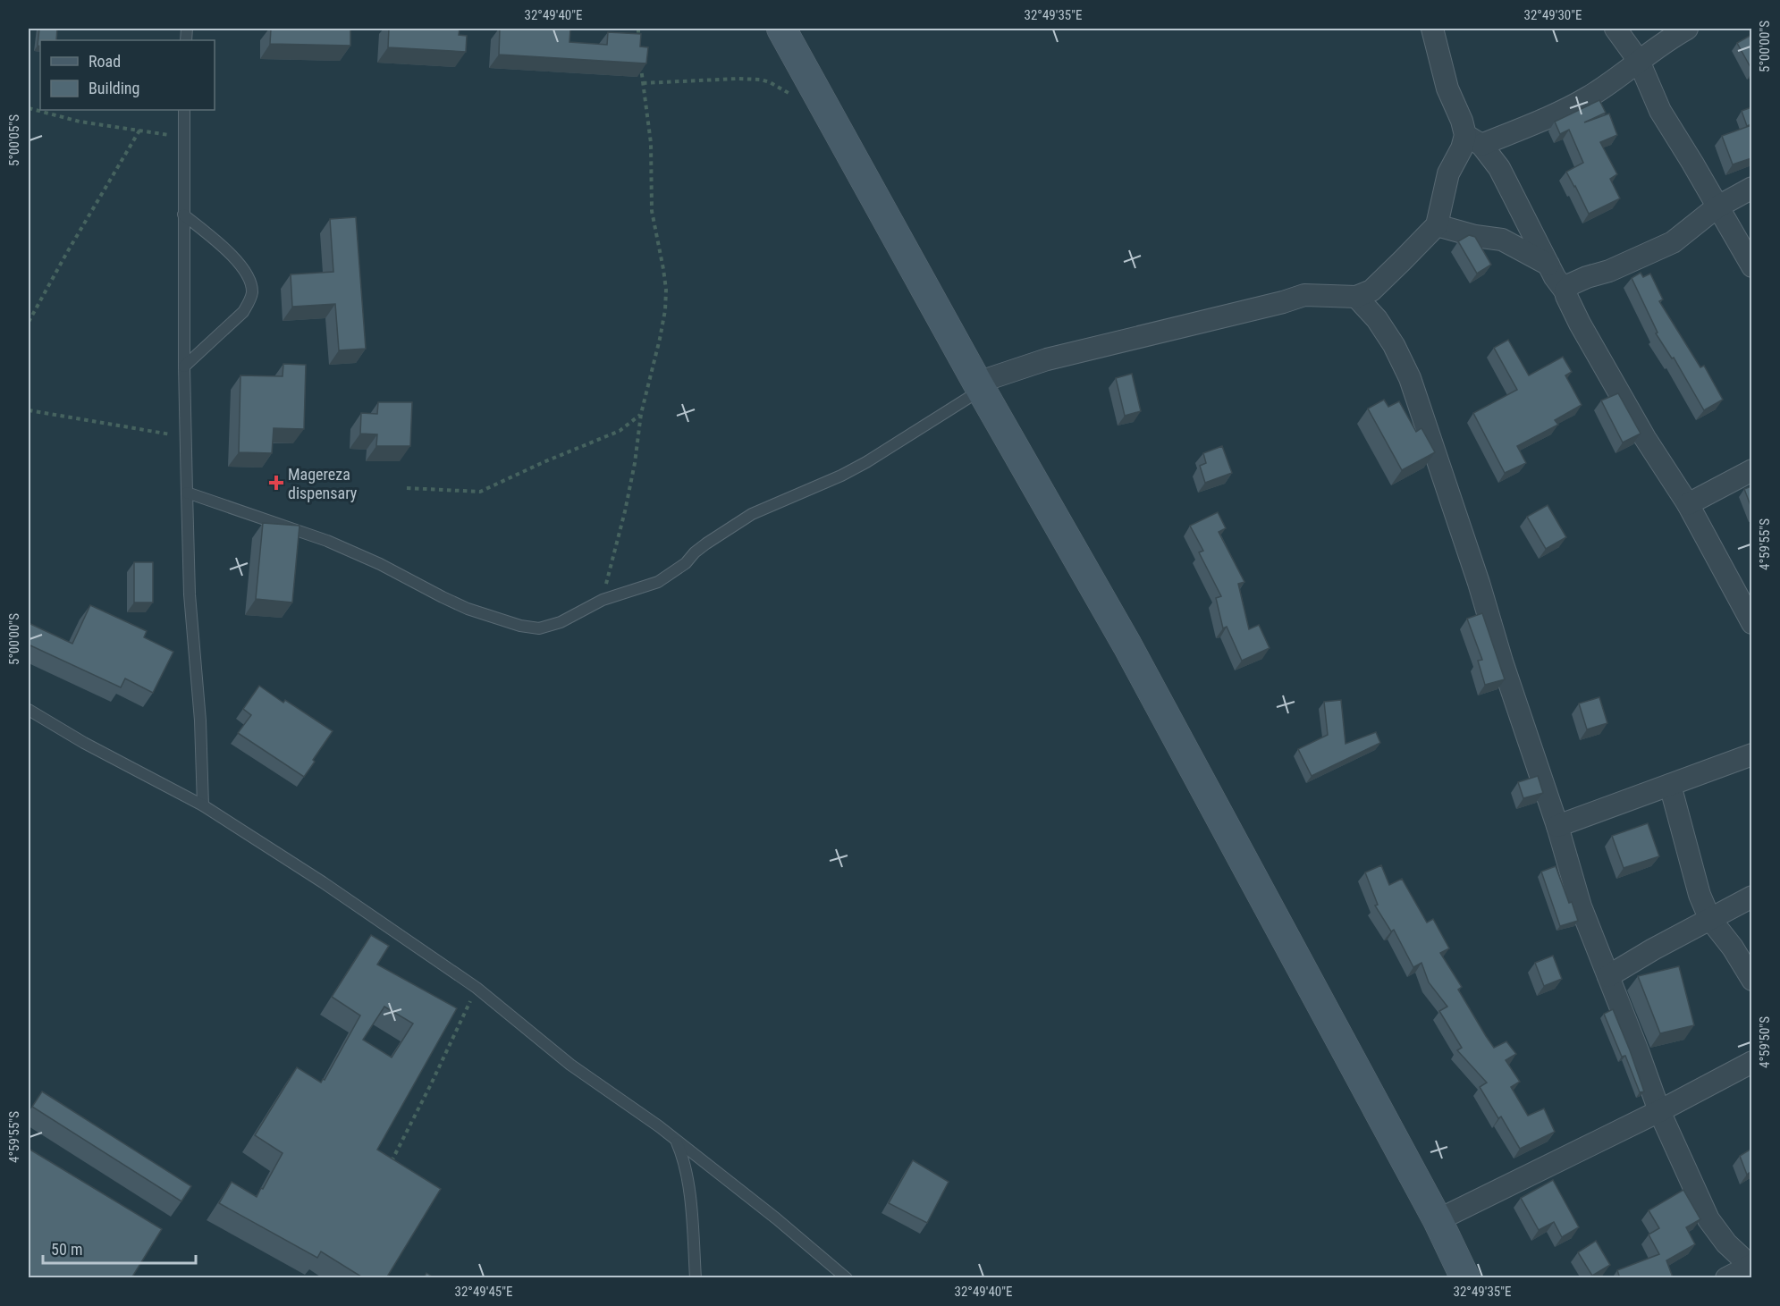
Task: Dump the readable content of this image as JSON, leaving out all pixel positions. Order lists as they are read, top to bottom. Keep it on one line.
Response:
{"places":{"health":["Magereza dispensary"]},"legend":["Road","Building"],"scale_bar":"50 m","coordinates":["32°49'40\"E","32°49'35\"E","32°49'30\"E","5°00'00\"S","5°00'05\"S","4°59'55\"S","4°59'50\"S","32°49'45\"E"]}
